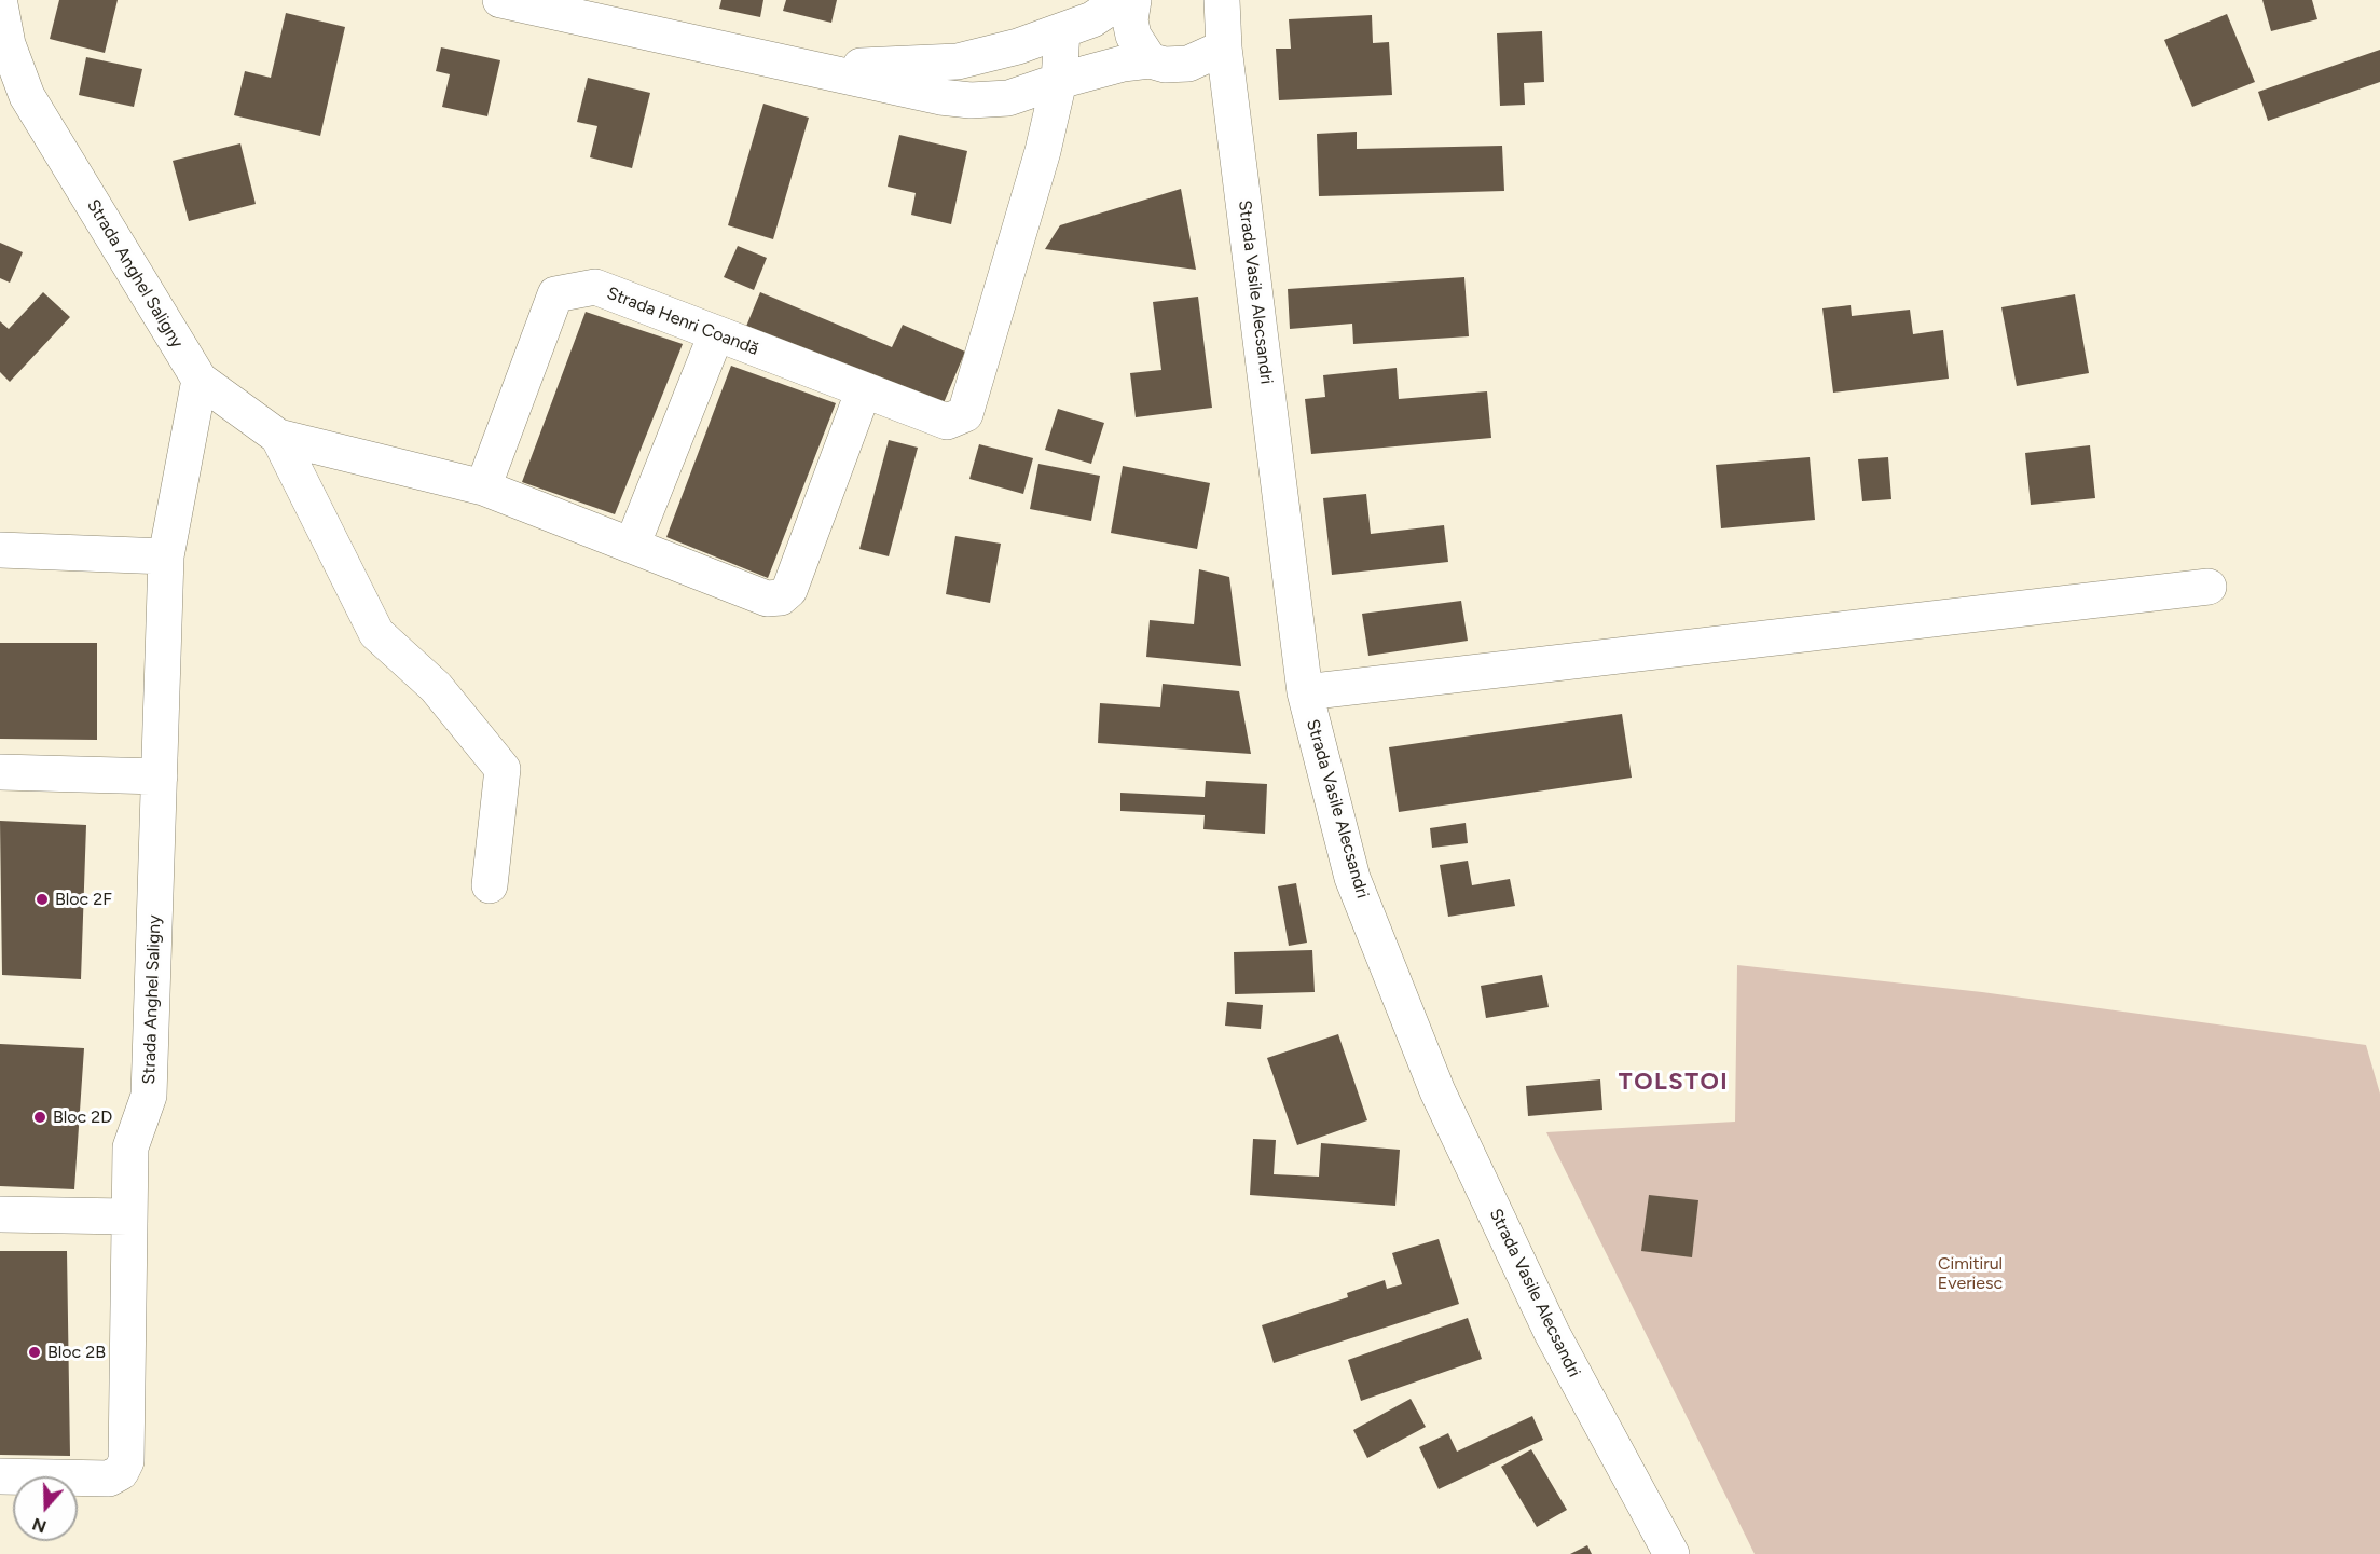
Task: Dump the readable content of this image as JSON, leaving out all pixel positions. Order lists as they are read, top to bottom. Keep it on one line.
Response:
{"streets":{"street":["Strada Anghel Saligny","Strada Vasile Alecsandri","Strada Henri Coandă"]},"districts":["TOLSTOI"],"parks":["Cimitirul Everiesc"],"places":["Bloc 2F","Bloc 2D","Bloc 2B"],"north":"bottom"}
